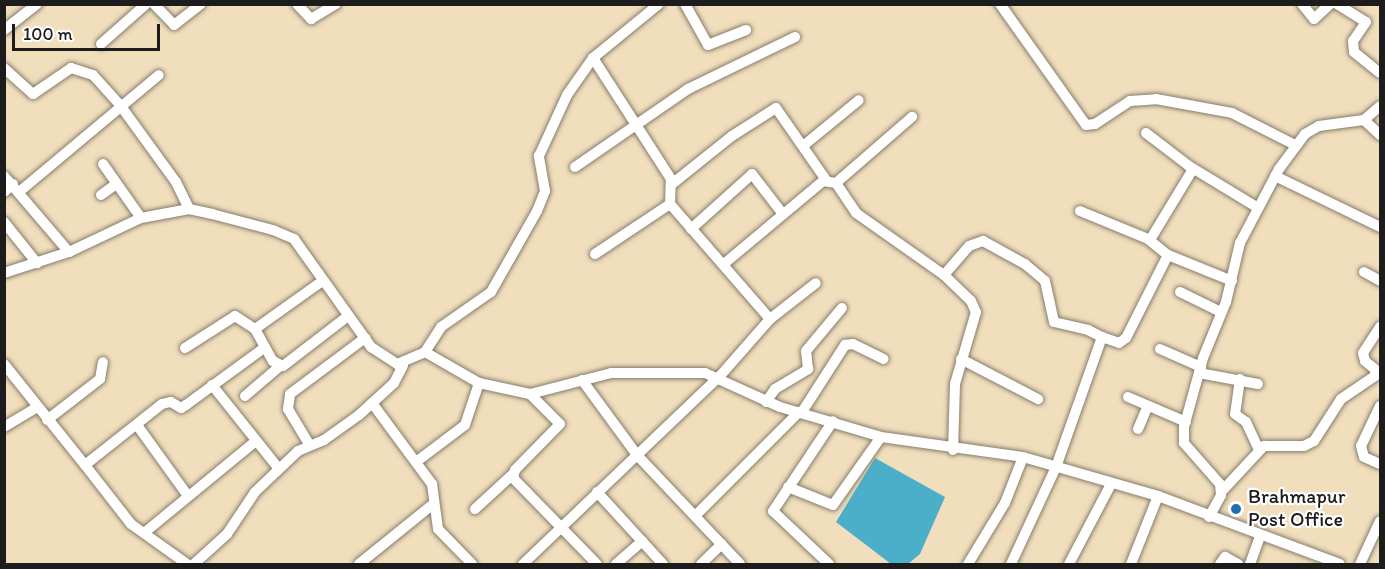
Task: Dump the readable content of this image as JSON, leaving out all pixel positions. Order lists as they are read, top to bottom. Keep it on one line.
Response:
{"places":["Brahmapur Post Office"],"scale_bar":"100 m"}
